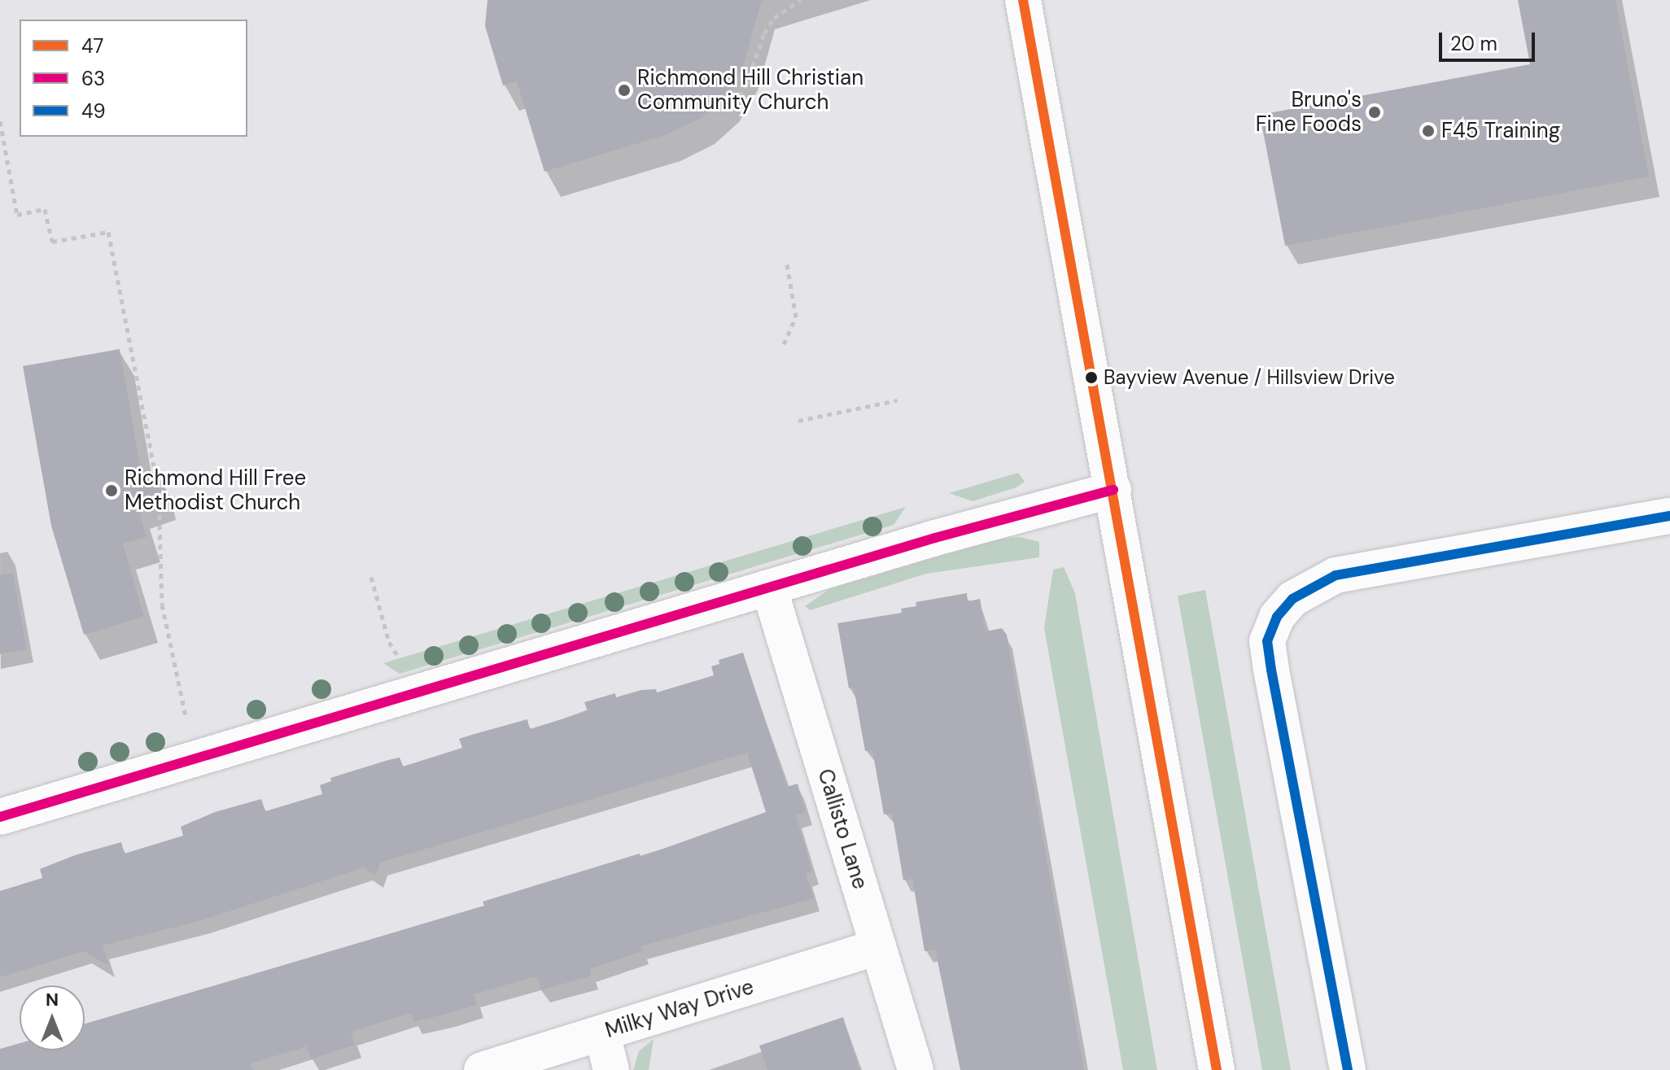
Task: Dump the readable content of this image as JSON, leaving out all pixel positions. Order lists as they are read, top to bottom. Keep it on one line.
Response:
{"streets":{"street":["Callisto Lane","Milky Way Drive"]},"crossings":[["Callisto Lane","Milky Way Drive"]],"places":["Richmond Hill Christian Community Church","Bruno's Fine Foods","F45 Training","Bayview Avenue / Hillsview Drive","Richmond Hill Free Methodist Church"],"lines":["transit line 47","transit line 63","transit line 49"],"legend":["47","63","49"],"scale_bar":"20 m","north":"top"}
